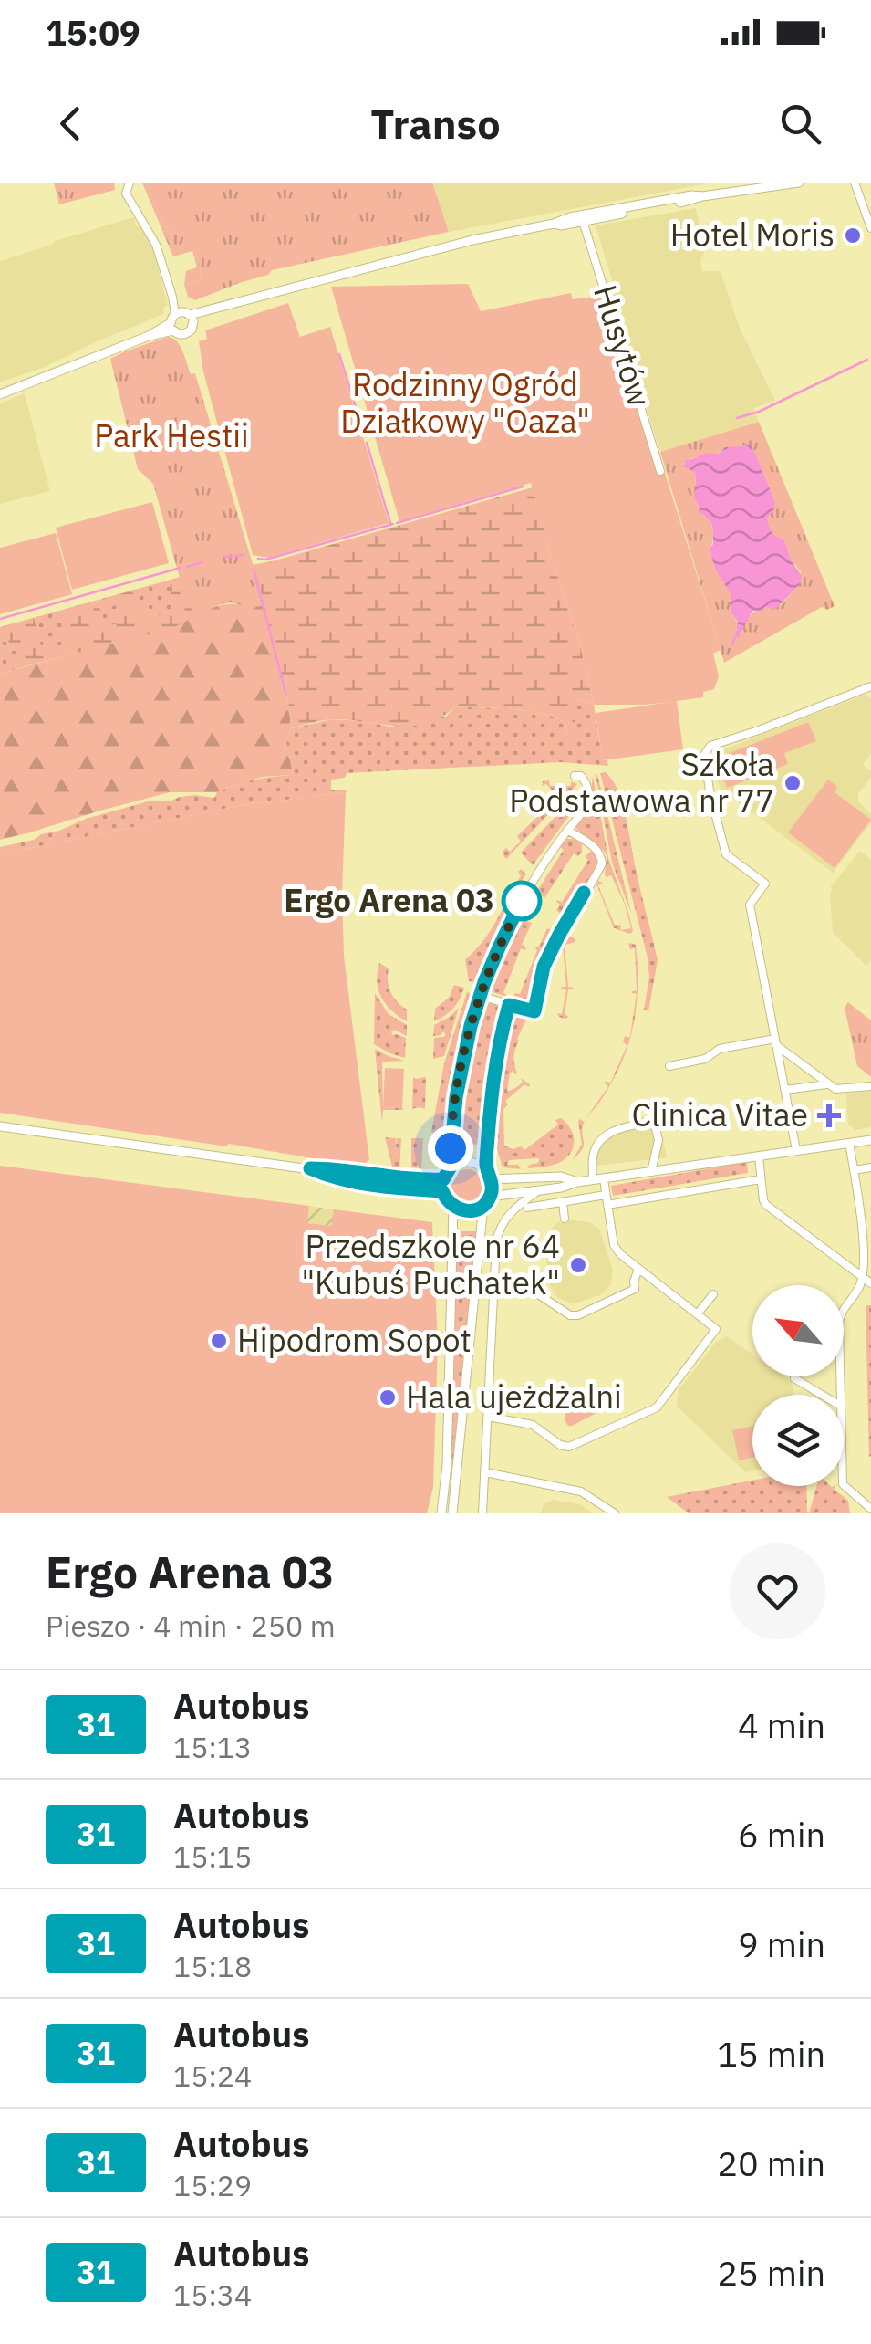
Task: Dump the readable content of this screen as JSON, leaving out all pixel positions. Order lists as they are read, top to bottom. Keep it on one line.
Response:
{"streets":{"street":["Husytów"]},"parks":["Rodzinny Ogród Działkowy \"Oaza\"","Park Hestii"],"places":{"other":["Hotel Moris","Szkoła Podstawowa nr 77","Ergo Arena 03","Przedszkole nr 64 \"Kubuś Puchatek\"","Hipodrom Sopot","Hala ujeżdżalni"],"health":["Clinica Vitae"]},"lines":["bus line 31"],"north":"top left","page":{"status":"15:09","header":"Transo","heading":["Ergo Arena 03","Pieszo · 4 min · 250 m"],"list":[{"mark":"31","name":"Autobus","note":"15:13","value":"4 min"},{"mark":"31","name":"Autobus","note":"15:15","value":"6 min"},{"mark":"31","name":"Autobus","note":"15:18","value":"9 min"},{"mark":"31","name":"Autobus","note":"15:24","value":"15 min"},{"mark":"31","name":"Autobus","note":"15:29","value":"20 min"},{"mark":"31","name":"Autobus","note":"15:34","value":"25 min"}]}}
